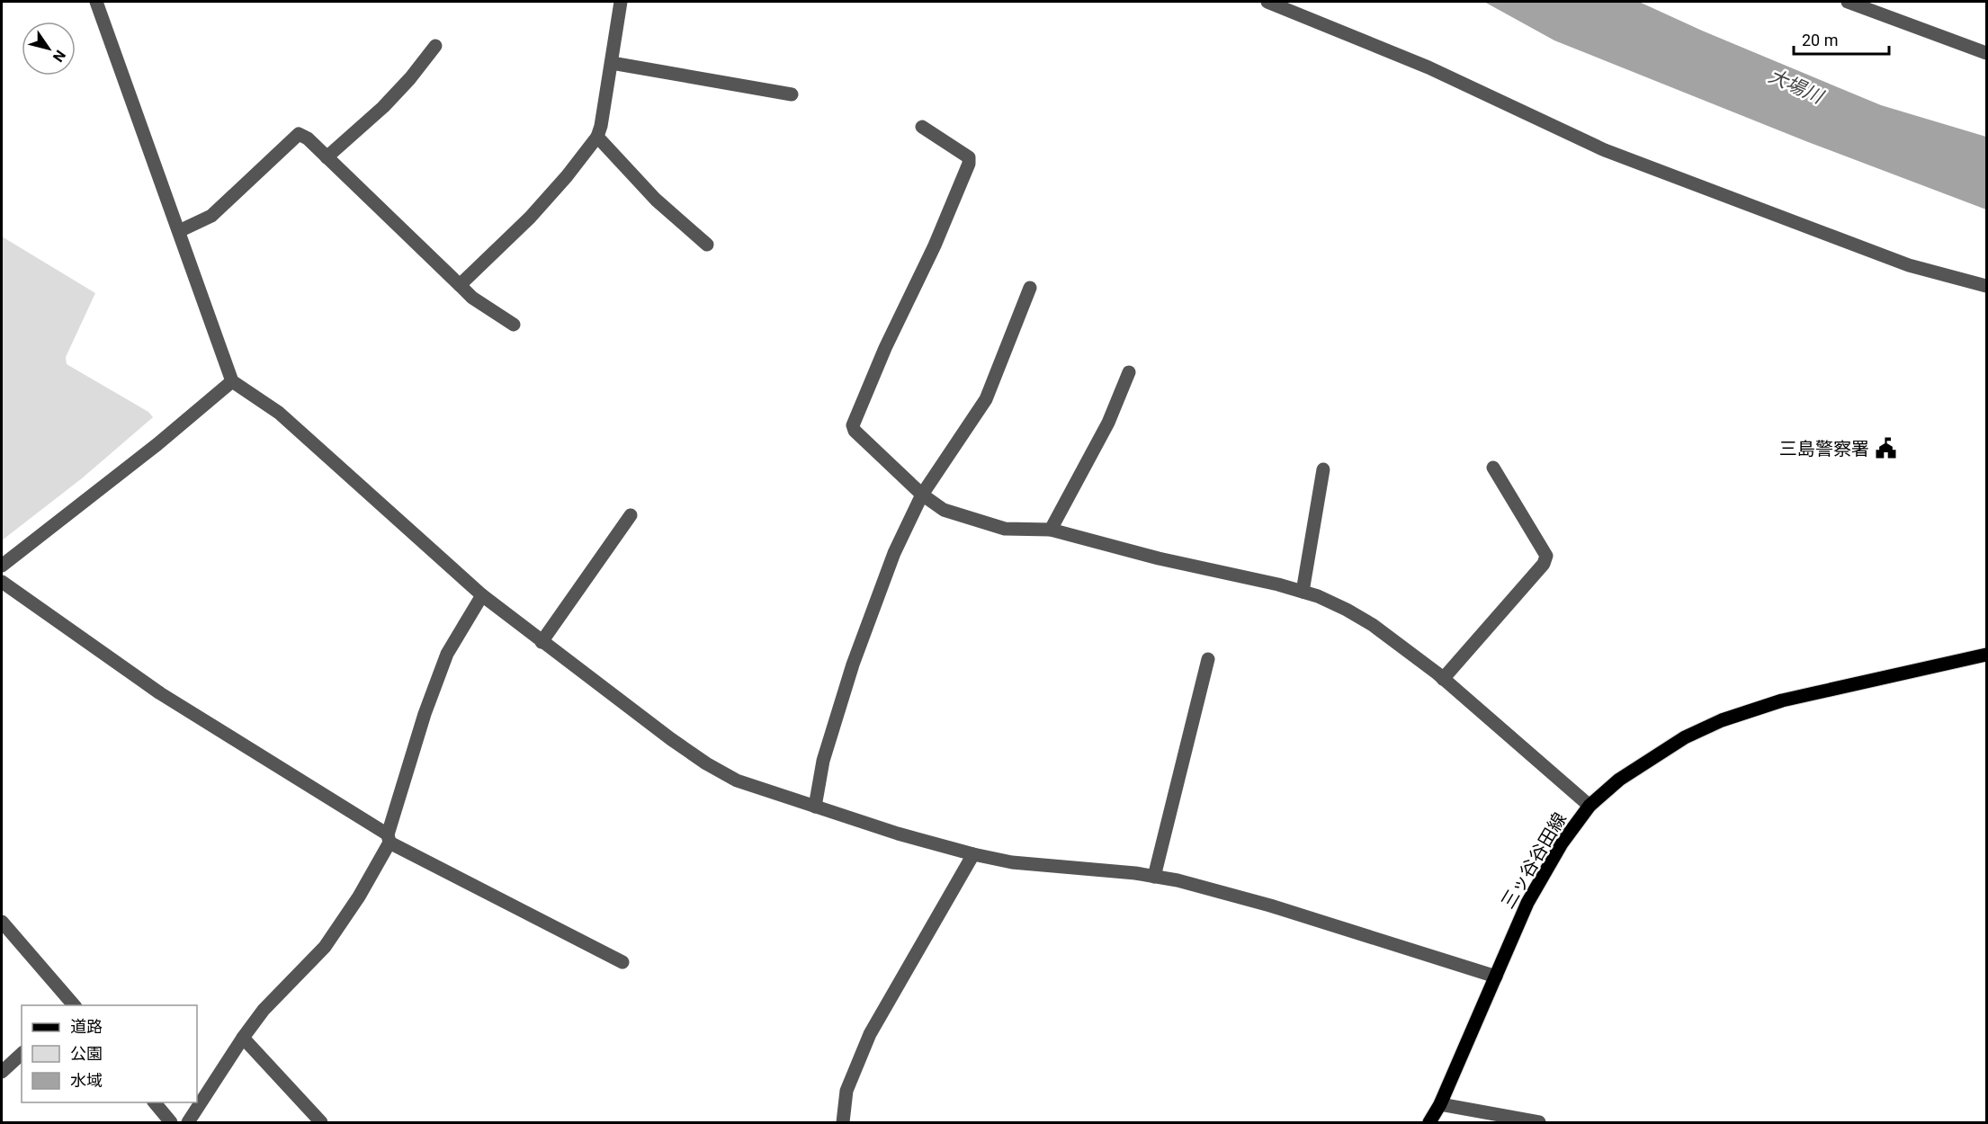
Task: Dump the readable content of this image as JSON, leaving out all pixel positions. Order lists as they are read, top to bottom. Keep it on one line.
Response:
{"streets":{"main road":["三ッ谷谷田線"]},"water":["大場川"],"places":{"public building":["三島警察署"]},"legend":["道路","公園","水域"],"scale_bar":"20 m","north":"bottom right"}
